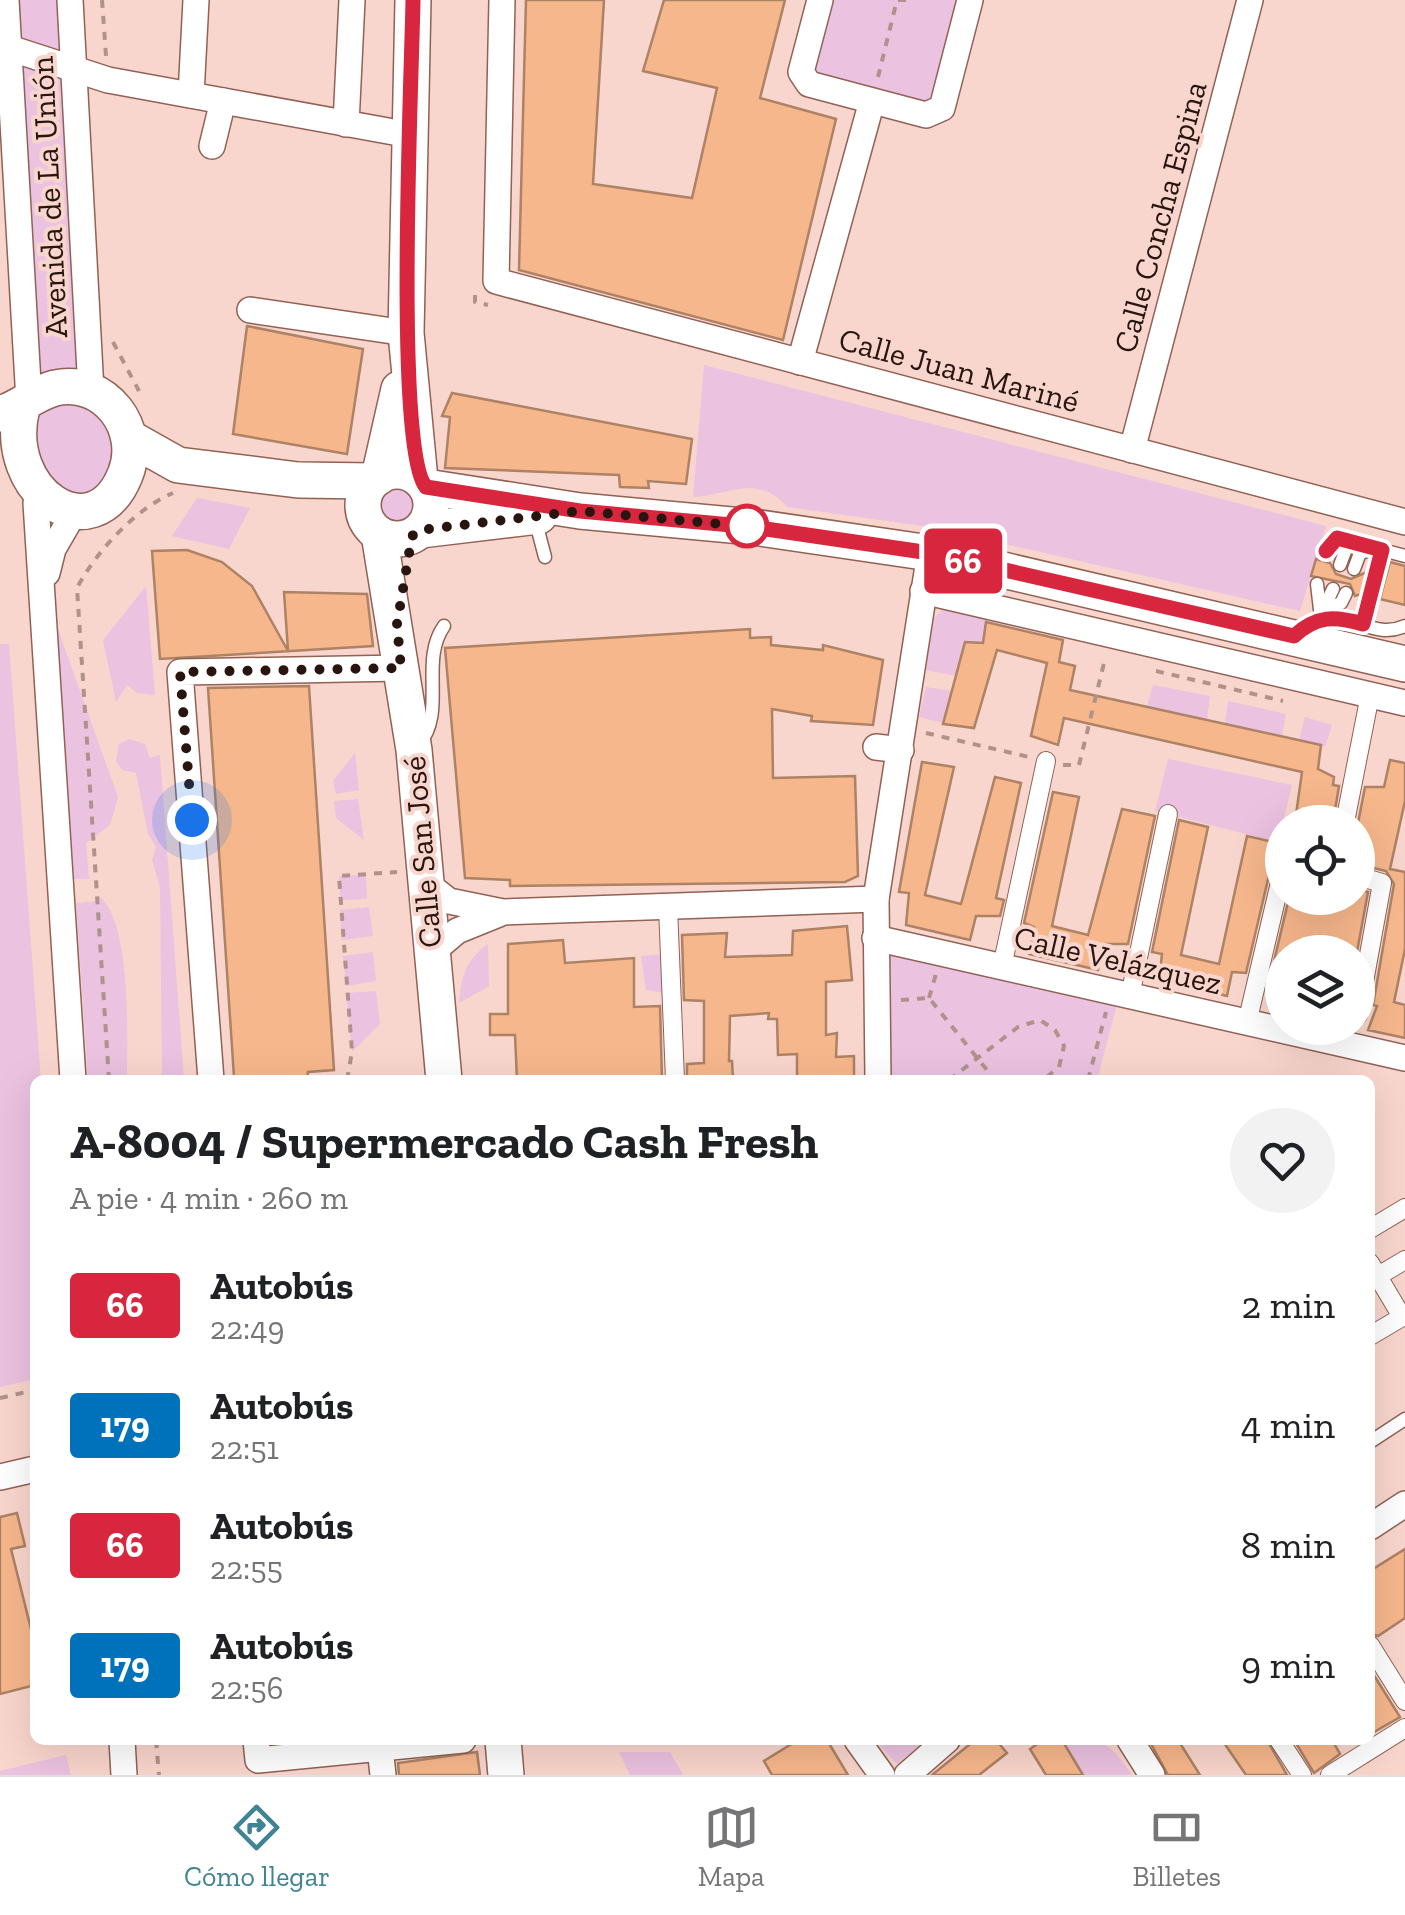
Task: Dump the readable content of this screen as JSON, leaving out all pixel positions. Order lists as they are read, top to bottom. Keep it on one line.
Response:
{"streets":{"main road":["Calle San José"],"street":["Avenida de La Unión","Calle Concha Espina","Calle Juan Mariné","Calle Velázquez"]},"crossings":[["Calle Concha Espina","Calle Juan Mariné"]],"lines":["bus line 66"],"page":{"on_map":"66","heading":["A-8004 / Supermercado Cash Fresh","A pie · 4 min · 260 m"],"list":[{"mark":"66","name":"Autobús","note":"22:49","value":"2 min"},{"mark":"179","name":"Autobús","note":"22:51","value":"4 min"},{"mark":"66","name":"Autobús","note":"22:55","value":"8 min"},{"mark":"179","name":"Autobús","note":"22:56","value":"9 min"}],"tabs":["Cómo llegar","Mapa","Billetes"]}}
